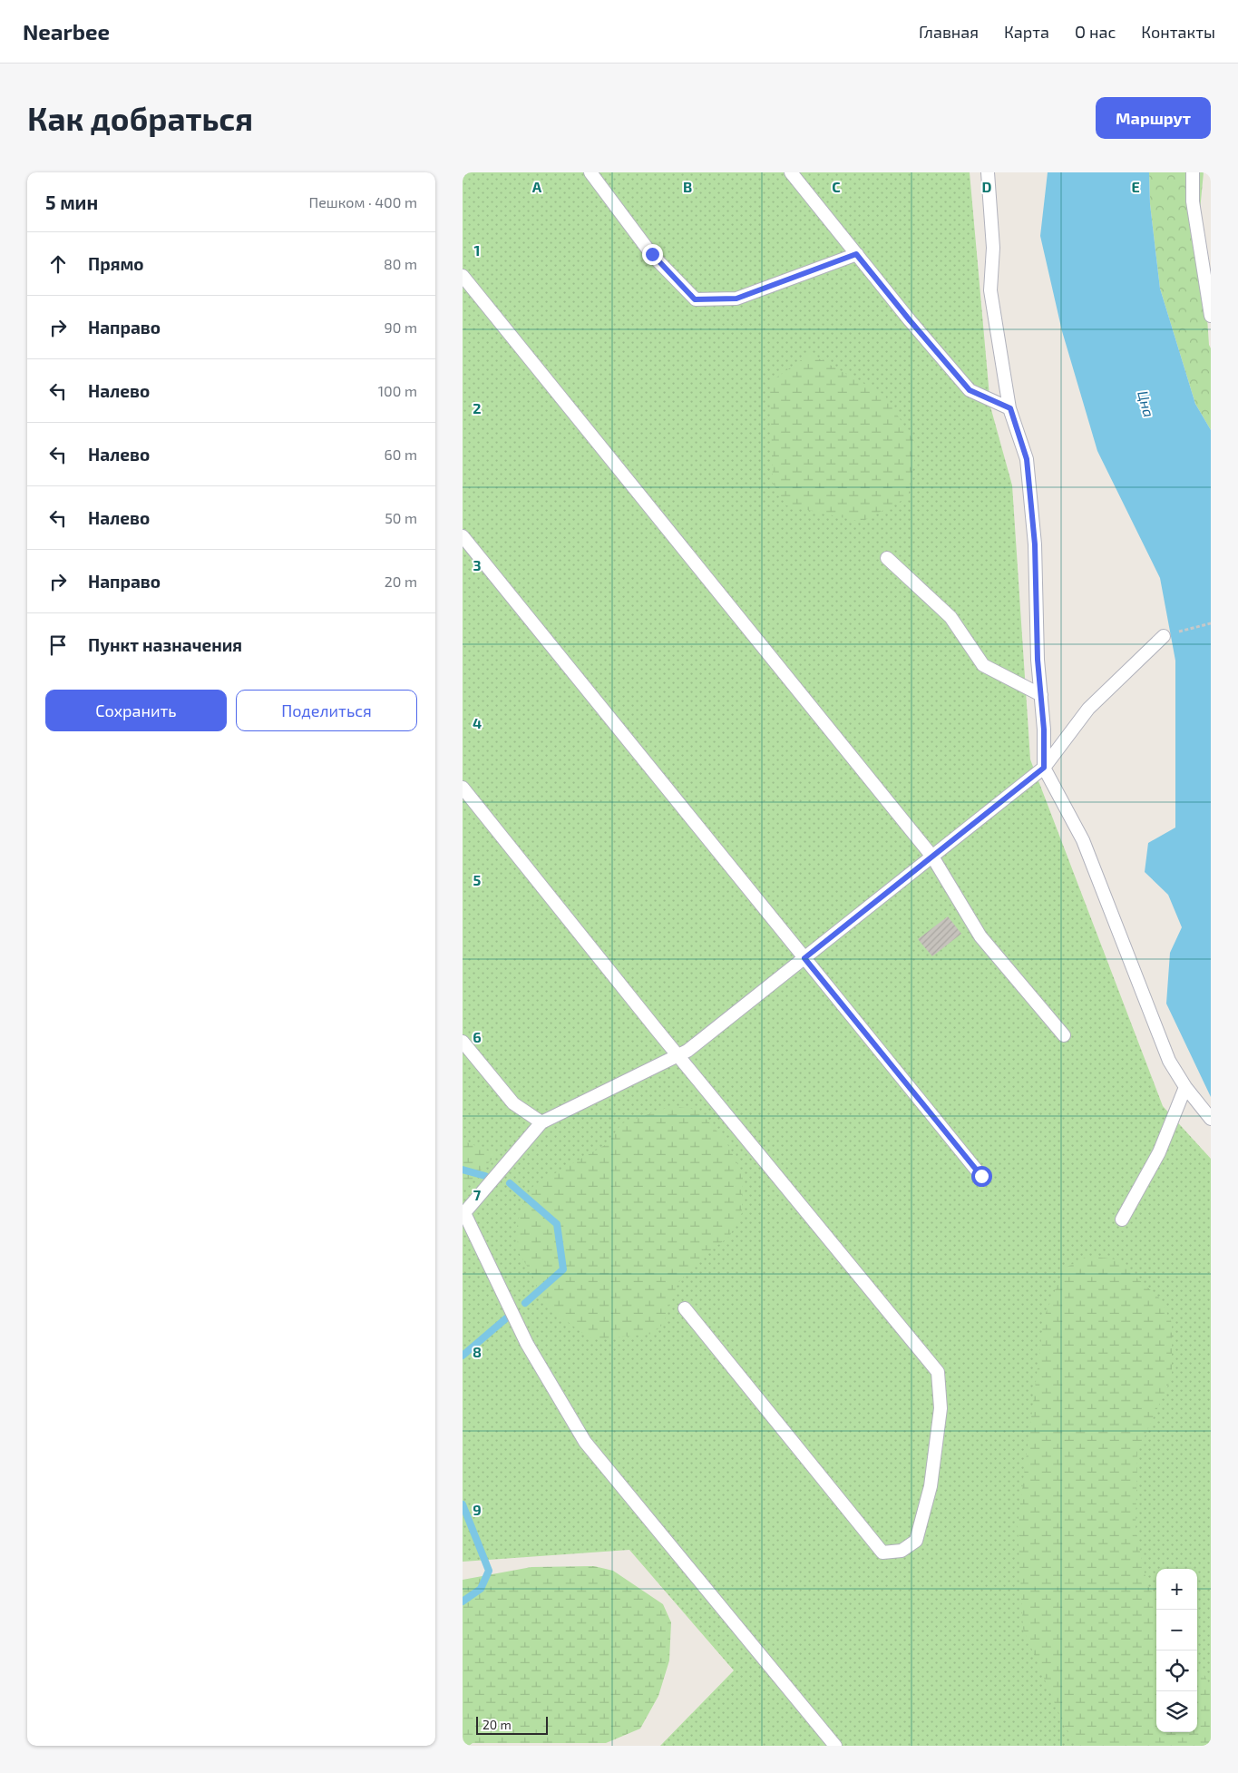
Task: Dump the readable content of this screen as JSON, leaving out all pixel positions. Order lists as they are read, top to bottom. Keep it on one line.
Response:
{"water":["Цна"],"scale_bar":"20 m","page":{"header":"Nearbee","nav":["Главная","Карта","О нас","Контакты"],"buttons":["Маршрут",["Сохранить","Поделиться"]],"title":"Как добраться","heading":["5 мин","Пешком · 400 m"],"list":[["Прямо","80 m"],["Направо","90 m"],["Налево","100 m"],["Налево","60 m"],["Налево","50 m"],["Направо","20 m"],"Пункт назначения"],"map_buttons":["+","−"],"scale":"20 m"},"grid":{"columns":["A","B","C","D","E"],"rows":["1","2","3","4","5","6","7","8","9"]}}
